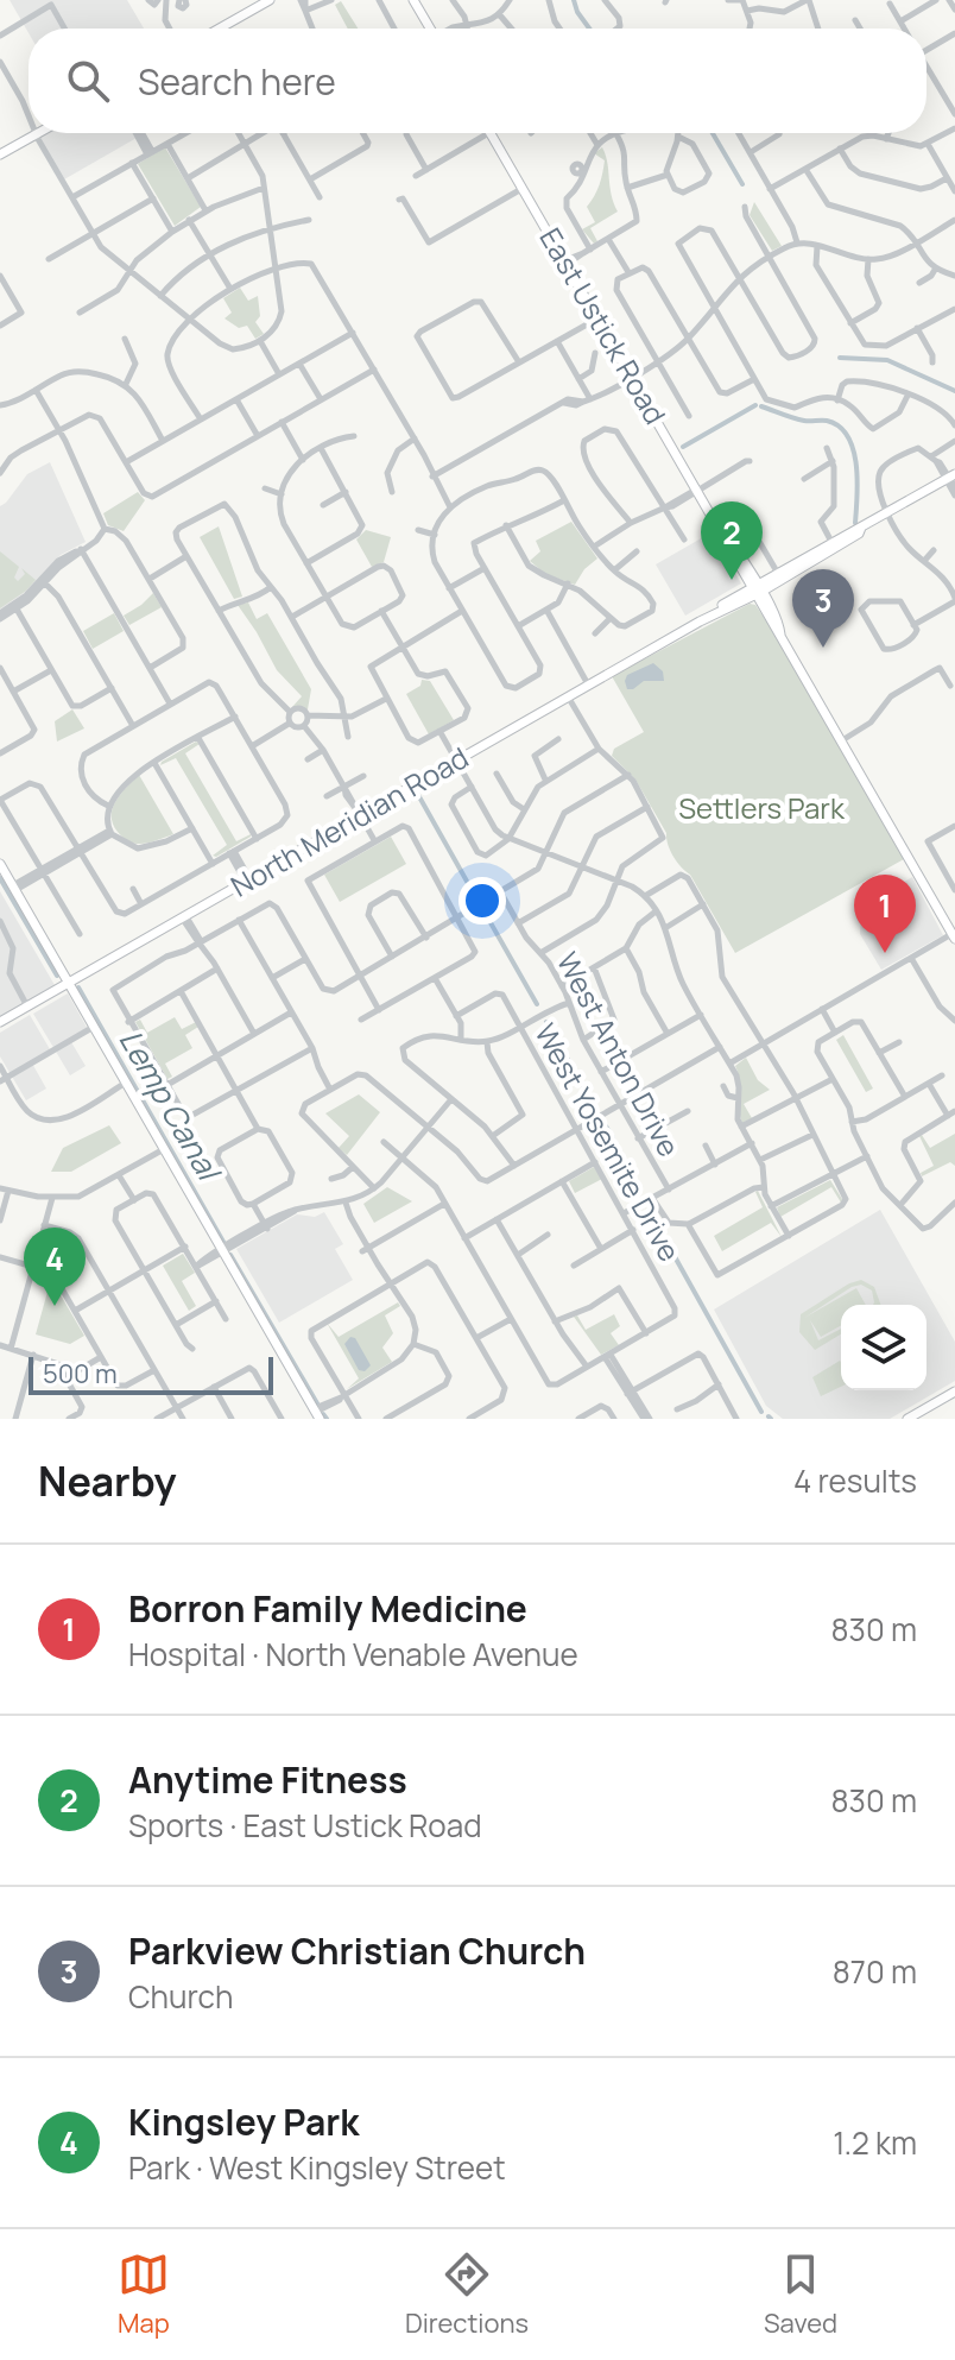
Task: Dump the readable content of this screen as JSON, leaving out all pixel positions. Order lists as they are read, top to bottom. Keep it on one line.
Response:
{"streets":{"main road":["East Ustick Road","North Meridian Road"],"street":["West Anton Drive","West Yosemite Drive"]},"crossings":[["East Ustick Road","North Meridian Road"]],"water":["Lemp Canal"],"parks":["Settlers Park"],"scale_bar":"500 m","page":{"search":"Search here","pins":["2","3","1","4"],"scale":"500 m","heading":["Nearby","4 results"],"list":[{"mark":"1","name":"Borron Family Medicine","note":"Hospital · North Venable Avenue","value":"830 m"},{"mark":"2","name":"Anytime Fitness","note":"Sports · East Ustick Road","value":"830 m"},{"mark":"3","name":"Parkview Christian Church","note":"Church","value":"870 m"},{"mark":"4","name":"Kingsley Park","note":"Park · West Kingsley Street","value":"1.2 km"}],"nav":["Map","Directions","Saved"]}}
